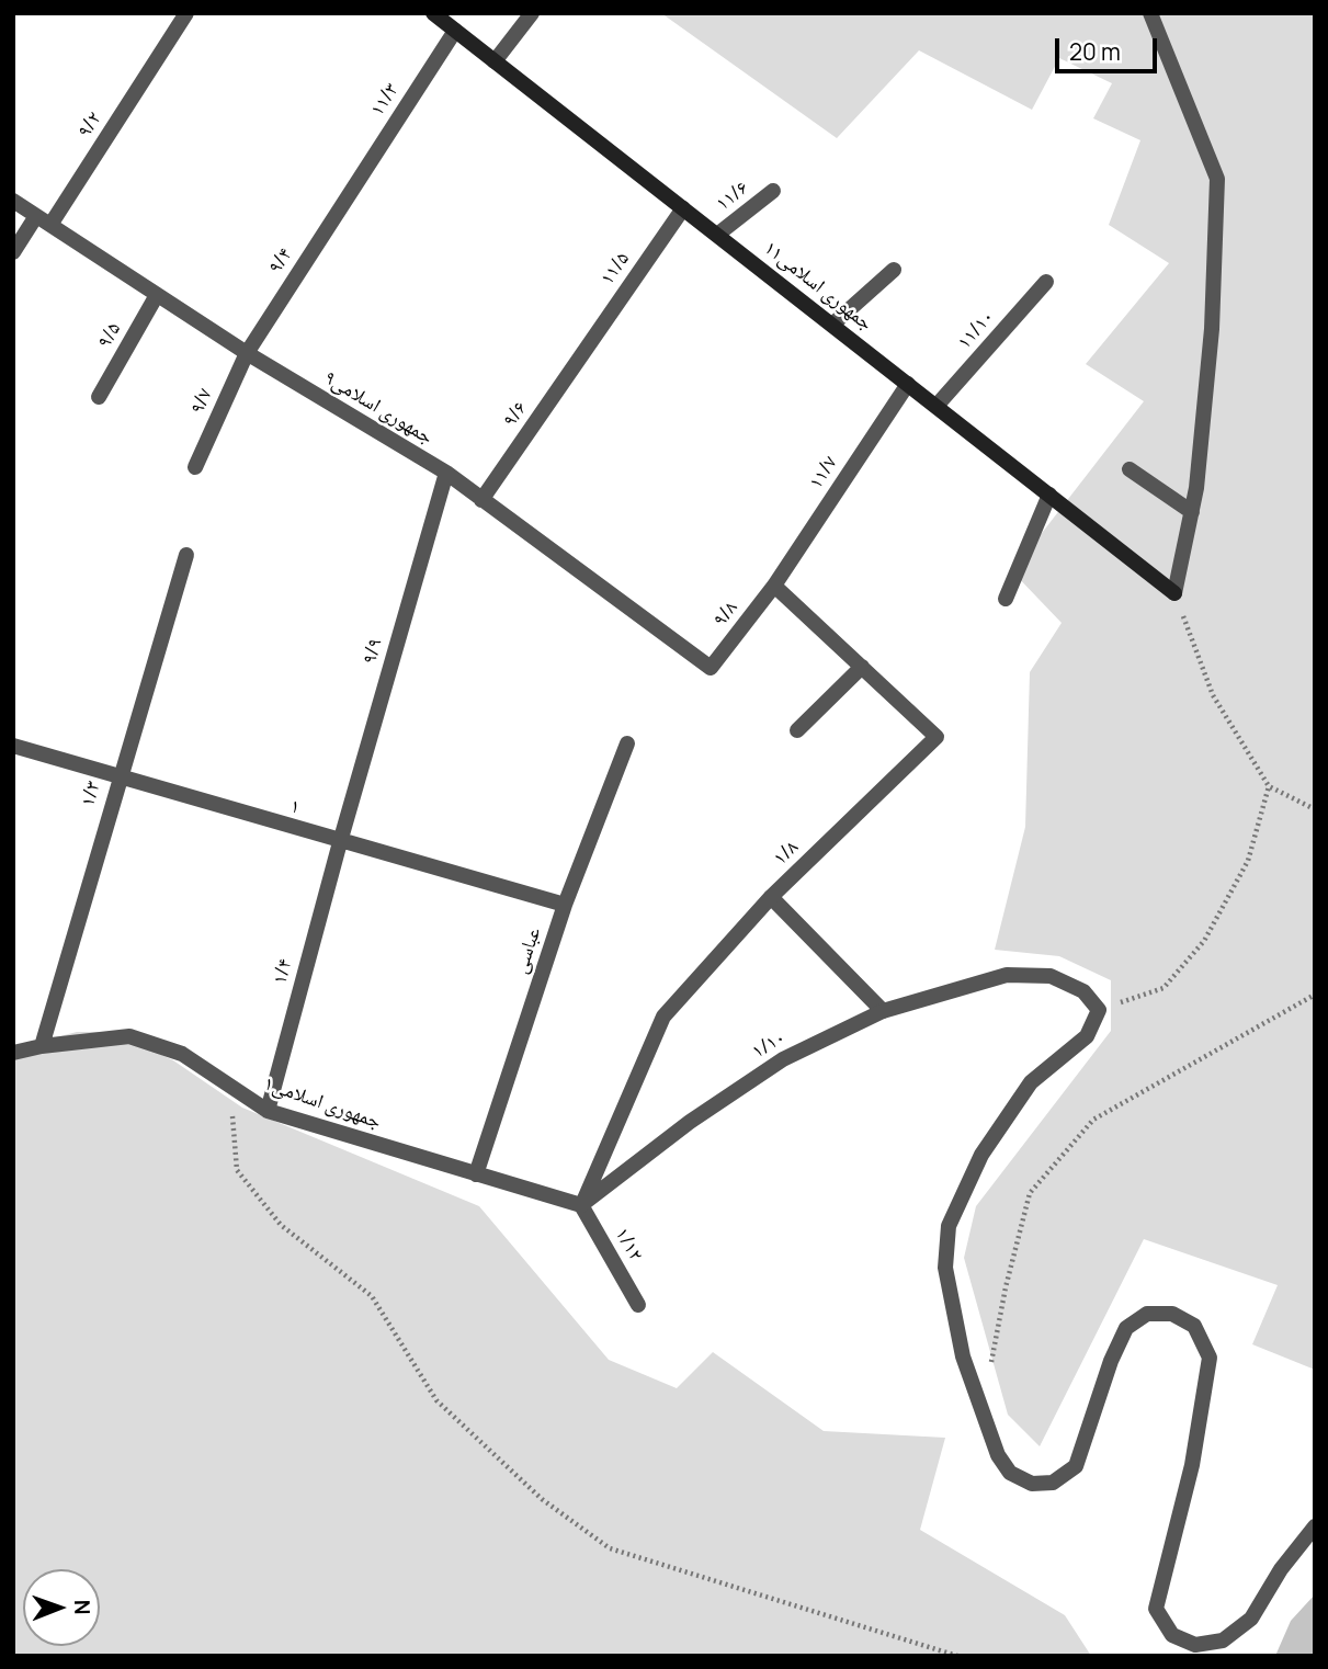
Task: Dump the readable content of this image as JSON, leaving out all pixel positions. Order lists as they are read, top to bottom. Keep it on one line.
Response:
{"streets":{"street":["۱۱/۳","۹/۲","۱۱/۶","۹/۴","۱۱/۵","جمهوری اسلامی۱۱","۱۱/۱۰","۹/۵","۹/۷","جمهوری اسلامی۹","۹/۶","۱۱/۷","۹/۸","۹/۹","۱/۳","۱","۱/۸","عباسی","۱/۴","۱/۱۰","جمهوری اسلامی۱","۱/۱۲"]},"crossings":[["۱۱/۳","۹/۴"],["۱۱/۳","جمهوری اسلامی۱۱"],["۹/۲","جمهوری اسلامی۹"],["۱۱/۶","جمهوری اسلامی۱۱"],["۹/۴","۹/۷"],["۹/۴","جمهوری اسلامی۹"],["۱۱/۵","جمهوری اسلامی۱۱"],["۱۱/۵","۹/۶"],["جمهوری اسلامی۱۱","۱۱/۱۰"],["جمهوری اسلامی۱۱","۱۱/۷"],["۹/۵","جمهوری اسلامی۹"],["۹/۷","جمهوری اسلامی۹"],["جمهوری اسلامی۹","۹/۶"],["جمهوری اسلامی۹","۹/۸"],["جمهوری اسلامی۹","۹/۹"],["۱۱/۷","۹/۸"],["۱۱/۷","۱/۸"],["۹/۸","۱/۸"],["۹/۹","۱"],["۹/۹","۱/۴"],["۱/۳","۱"],["۱/۳","جمهوری اسلامی۱"],["۱","عباسی"],["۱","۱/۴"],["۱/۸","۱/۱۰"],["۱/۸","جمهوری اسلامی۱"],["۱/۸","۱/۱۲"],["عباسی","جمهوری اسلامی۱"],["۱/۴","جمهوری اسلامی۱"],["۱/۱۰","جمهوری اسلامی۱"],["۱/۱۰","۱/۱۲"],["جمهوری اسلامی۱","۱/۱۲"]],"scale_bar":"20 m","north":"right"}
